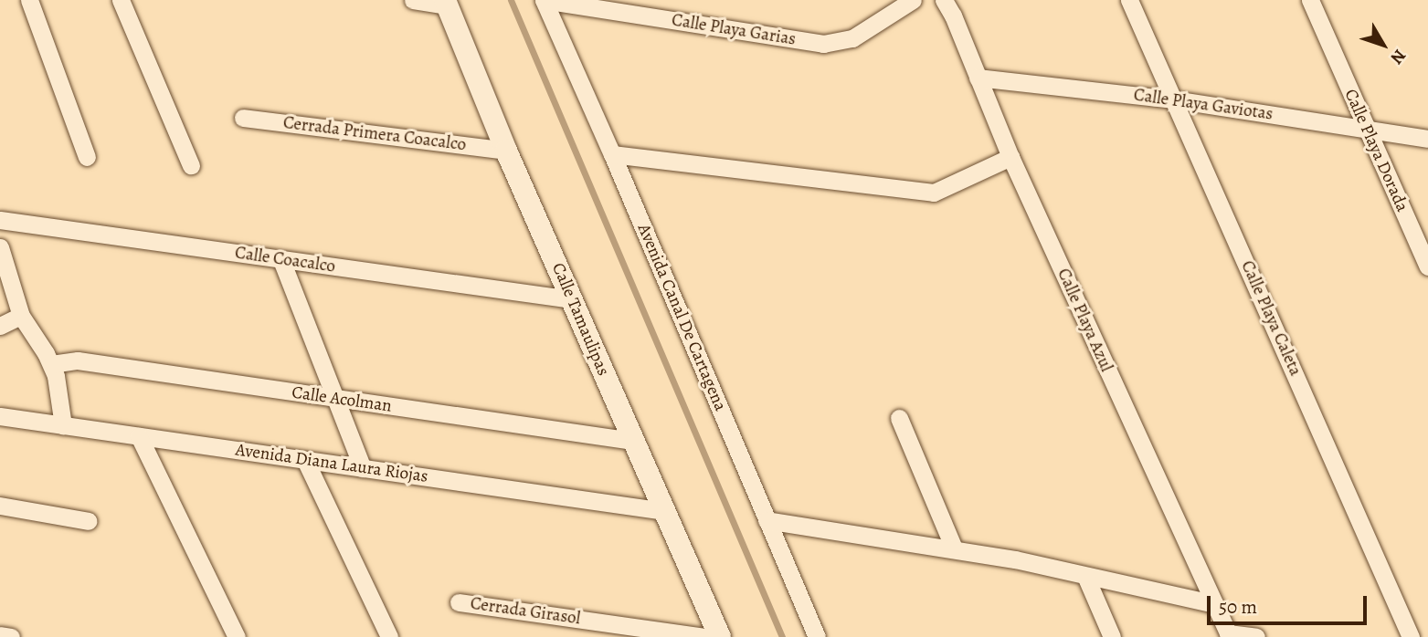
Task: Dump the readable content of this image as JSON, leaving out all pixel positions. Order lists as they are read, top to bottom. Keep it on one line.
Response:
{"streets":{"street":["Calle Playa Garias","Calle Playa Gaviotas","Cerrada Primera Coacalco","Calle Playa Dorada","Calle Coacalco","Avenida Canal De Cartagena","Calle Playa Caleta","Calle Tamaulipas","Calle Playa Azul","Calle Acolman","Avenida Diana Laura Riojas","Cerrada Girasol"]},"crossings":[["Calle Playa Garias","Avenida Canal De Cartagena"],["Calle Playa Gaviotas","Calle Playa Dorada"],["Calle Playa Gaviotas","Calle Playa Caleta"],["Calle Playa Gaviotas","Calle Playa Azul"],["Cerrada Primera Coacalco","Calle Tamaulipas"],["Calle Coacalco","Calle Tamaulipas"],["Calle Tamaulipas","Calle Acolman"],["Calle Tamaulipas","Avenida Diana Laura Riojas"]],"scale_bar":"50 m","north":"bottom right"}
